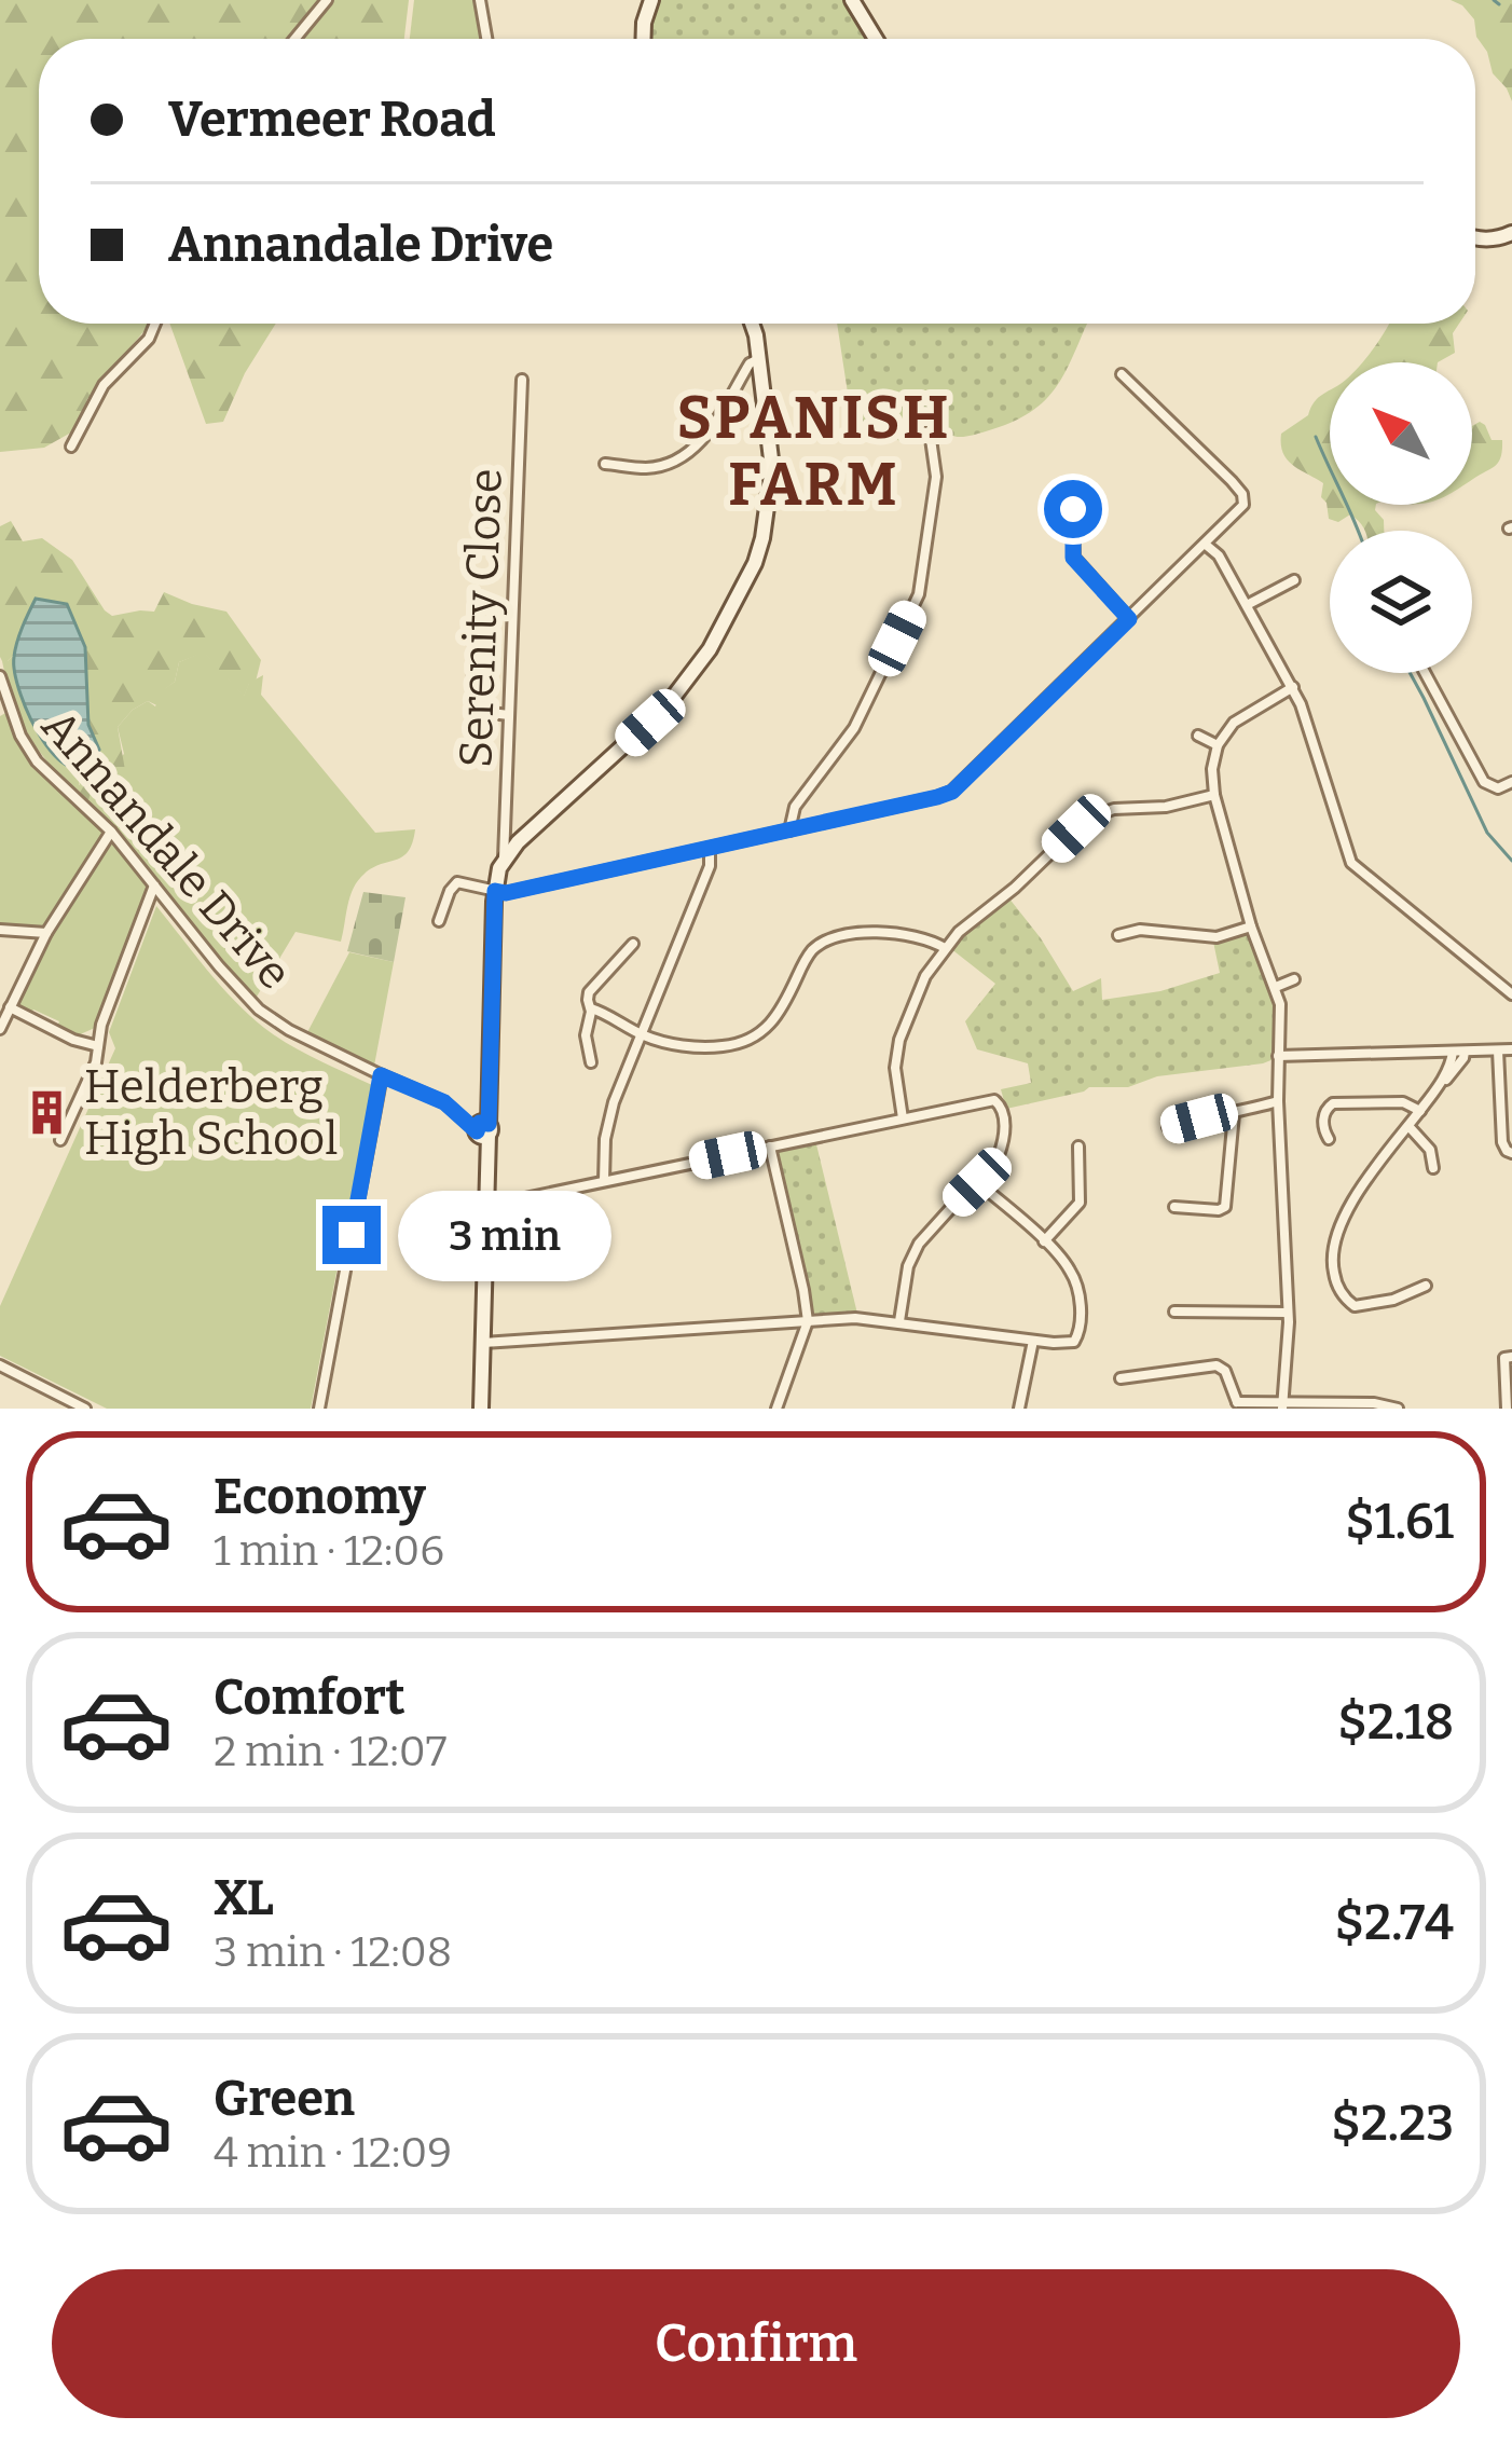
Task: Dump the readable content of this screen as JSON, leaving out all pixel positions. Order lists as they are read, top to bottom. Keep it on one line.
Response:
{"streets":{"street":["Serenity Close","Annandale Drive"]},"districts":["SPANISH FARM"],"places":{"building":["Helderberg High School"]},"north":"top left","page":{"banner":["Vermeer Road","Annandale Drive"],"bubble":"3 min","list":[{"name":"Economy","note":"1 min · 12:06","value":"$1.61"},{"name":"Comfort","note":"2 min · 12:07","value":"$2.18"},{"name":"XL","note":"3 min · 12:08","value":"$2.74"},{"name":"Green","note":"4 min · 12:09","value":"$2.23"}],"buttons":"Confirm"}}
